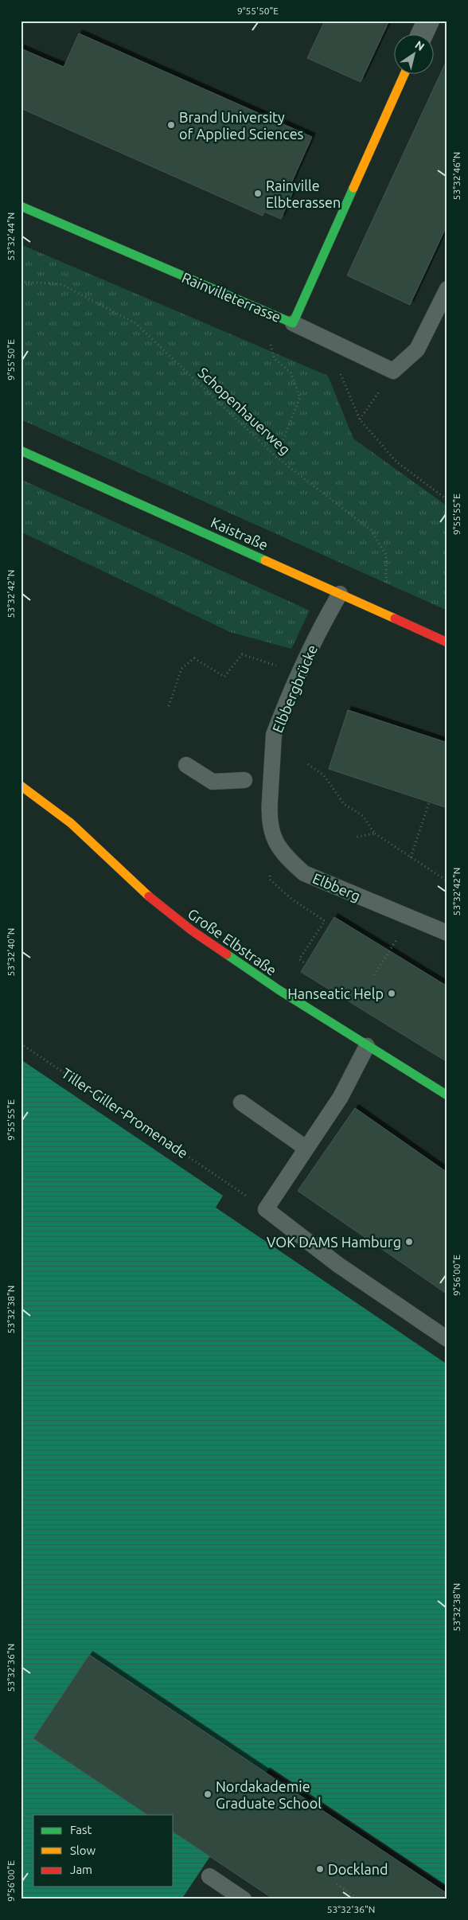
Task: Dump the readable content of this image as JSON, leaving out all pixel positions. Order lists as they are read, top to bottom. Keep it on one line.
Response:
{"streets":{"street":["Rainvilleterrasse","Kaistraße","Große Elbstraße"],"lane":["Elbbergbrücke","Elbberg"],"path":["Schopenhauerweg","Tiller-Giller-Promenade"]},"crossings":[["Schopenhauerweg","Kaistraße"],["Kaistraße","Elbbergbrücke"],["Elbbergbrücke","Elbberg"]],"places":["Brand University of Applied Sciences","Rainville Elbterassen","Hanseatic Help","VOK DAMS Hamburg","Nordakademie Graduate School","Dockland"],"legend":["Fast","Slow","Jam"],"north":"top right","coordinates":["9°55'50\"E","53°32'46\"N","53°32'44\"N","9°55'55\"E","53°32'42\"N","53°32'40\"N","9°56'00\"E","53°32'38\"N","53°32'36\"N"]}
